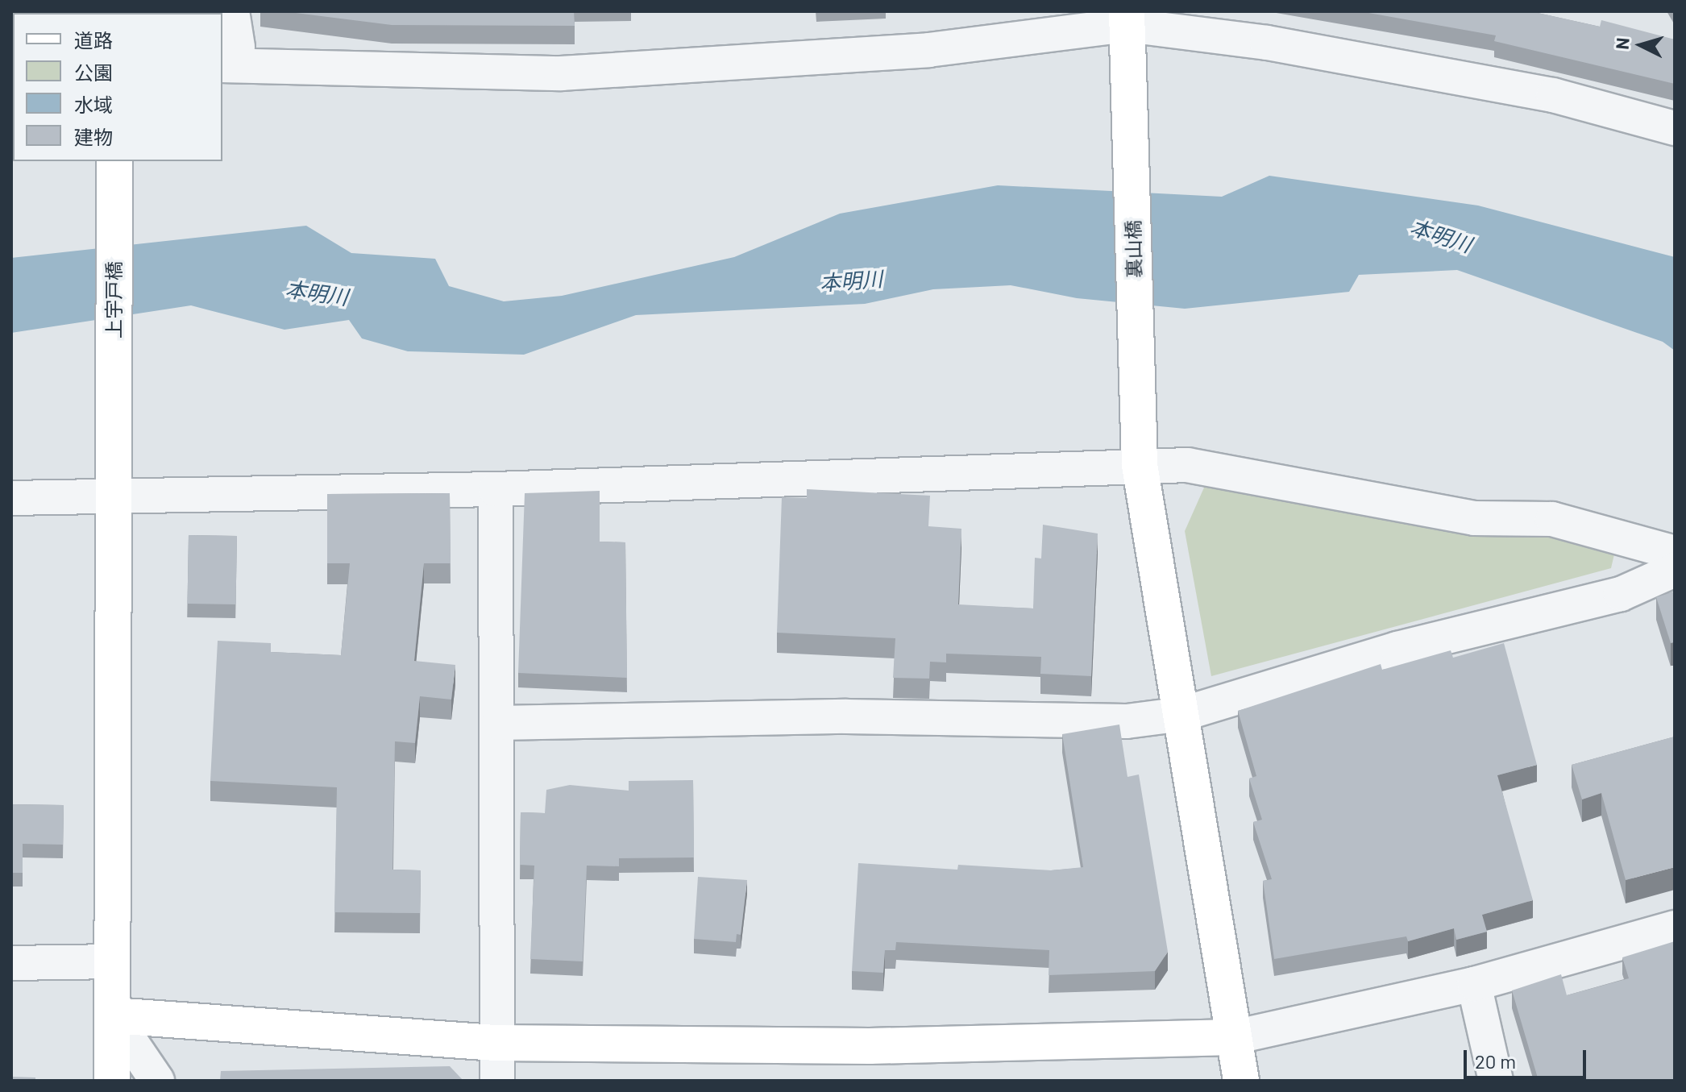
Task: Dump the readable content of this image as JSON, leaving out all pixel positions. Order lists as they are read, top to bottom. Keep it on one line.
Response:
{"streets":{"street":["裏山橋","上宇戸橋"]},"water":["本明川"],"legend":["道路","公園","水域","建物"],"scale_bar":"20 m","north":"left"}
